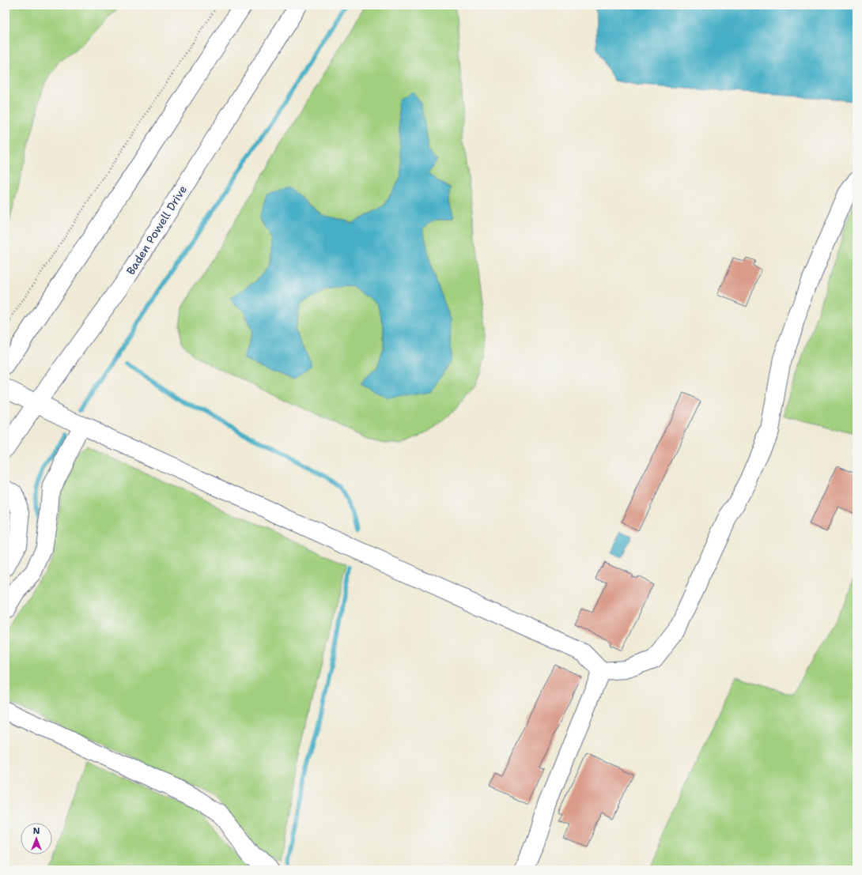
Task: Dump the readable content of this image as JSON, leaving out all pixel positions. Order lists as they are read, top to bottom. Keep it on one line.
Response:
{"streets":{"street":["Baden Powell Drive"]},"north":"top"}
